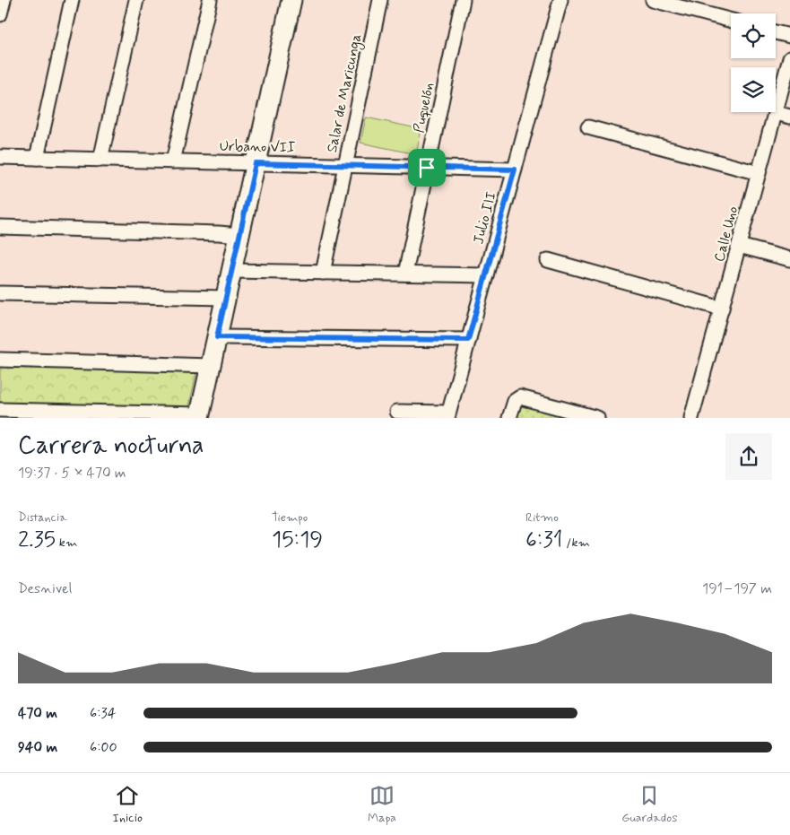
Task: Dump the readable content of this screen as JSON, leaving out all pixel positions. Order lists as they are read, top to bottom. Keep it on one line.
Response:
{"streets":{"street":["Salar de Maricunga","Puquelón","Urbano VII","Julio III","Calle Uno"]},"crossings":[["Salar de Maricunga","Urbano VII"],["Puquelón","Urbano VII"],["Urbano VII","Julio III"]],"page":{"heading":["Carrera nocturna","19:37 · 5 × 470 m"],"stats":[["Distancia","2.35 km"],["Tiempo","15:19"],["Ritmo","6:31 /km"]],"chart":["Desnivel","191–197 m"],"list":[{"name":"470 m","note":"6:34"},{"name":"940 m","note":"6:00"}],"tabs":["Inicio","Mapa","Guardados"]}}
